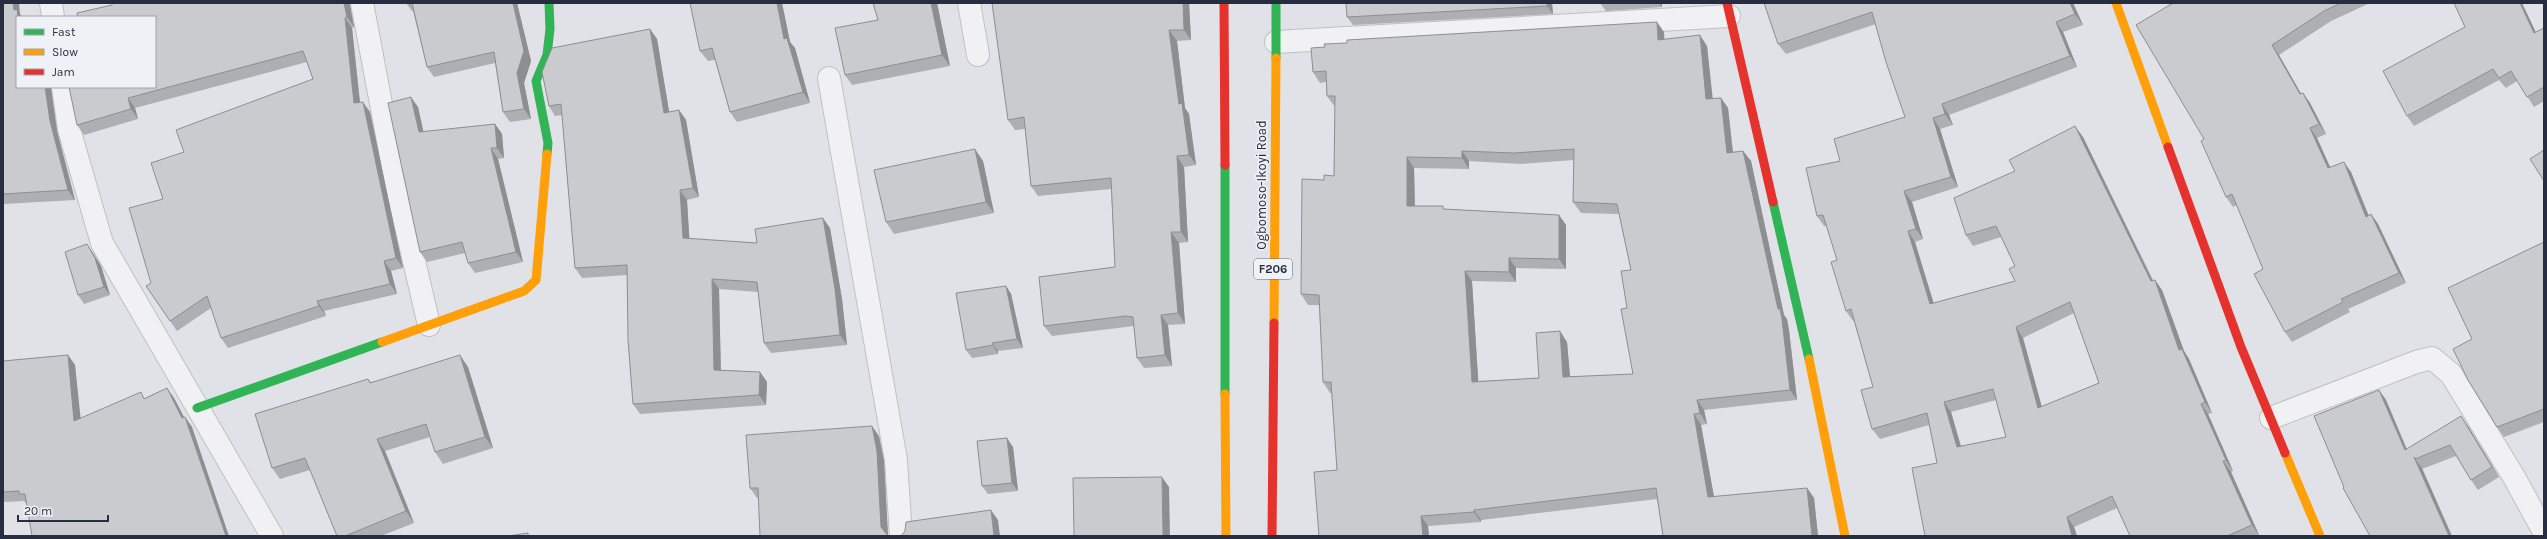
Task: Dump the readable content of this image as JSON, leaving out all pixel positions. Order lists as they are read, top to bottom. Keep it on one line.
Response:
{"streets":{"street":["Ogbomoso-Ikoyi Road","F206"]},"legend":["Fast","Slow","Jam"],"scale_bar":"20 m"}
